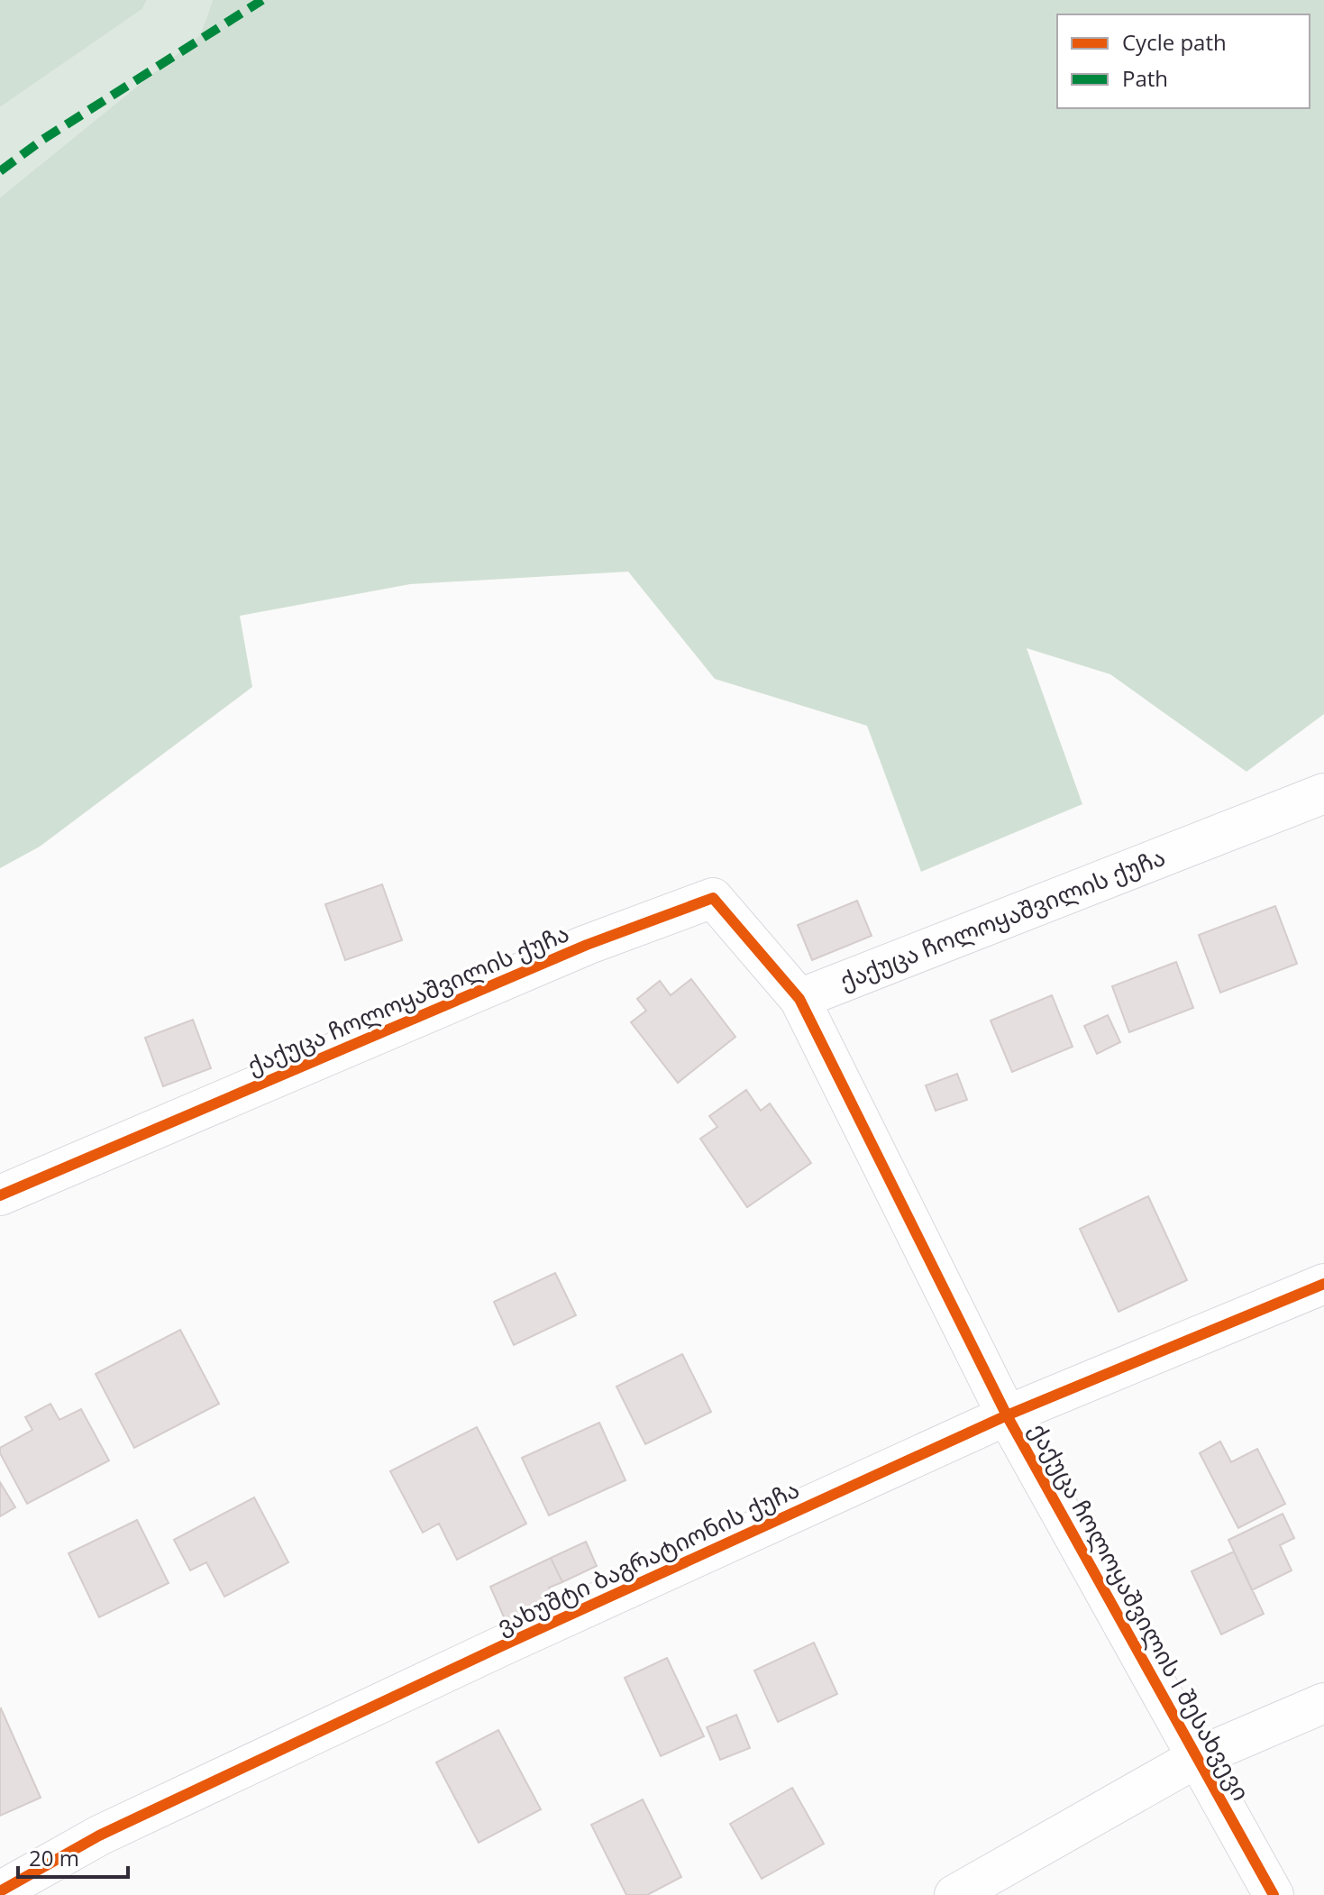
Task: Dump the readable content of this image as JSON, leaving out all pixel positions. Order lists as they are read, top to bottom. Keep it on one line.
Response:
{"streets":{"street":["ქაქუცა ჩოლოყაშვილის ქუჩა","ვახუშტი ბაგრატიონის ქუჩა","ქაქუცა ჩოლოყაშვილის I შესახვევი"]},"crossings":[["ქაქუცა ჩოლოყაშვილის ქუჩა","ქაქუცა ჩოლოყაშვილის I შესახვევი"],["ვახუშტი ბაგრატიონის ქუჩა","ქაქუცა ჩოლოყაშვილის I შესახვევი"]],"legend":["Cycle path","Path"],"scale_bar":"20 m"}
